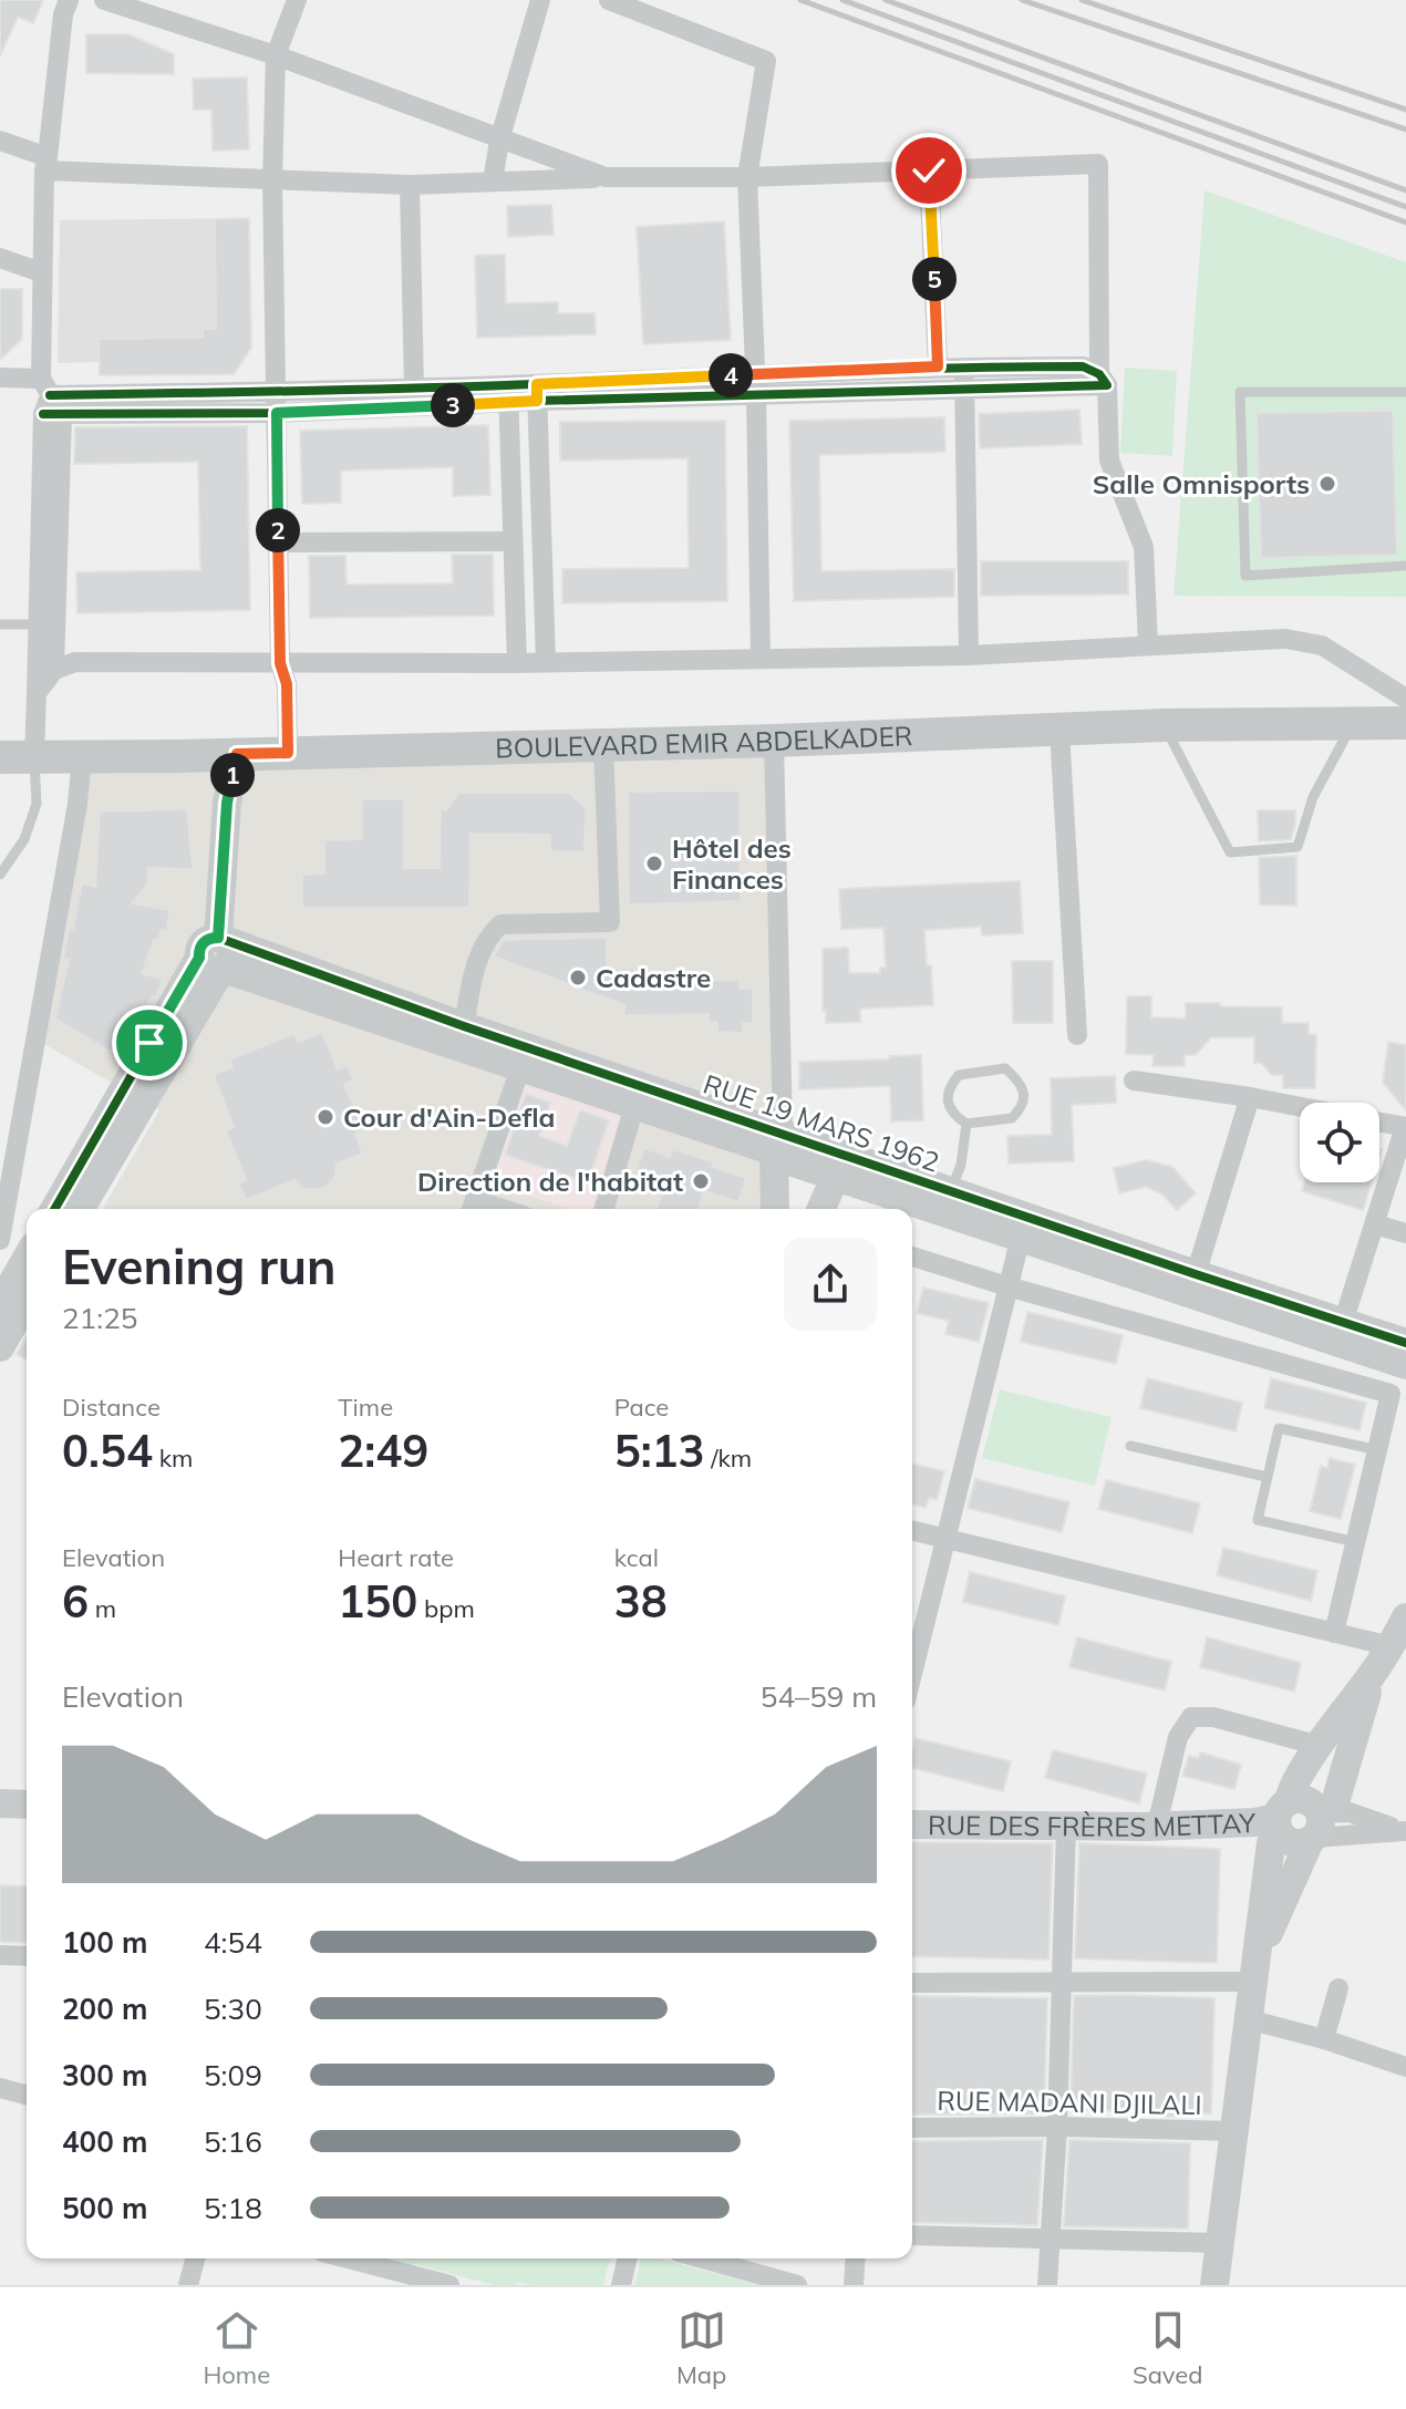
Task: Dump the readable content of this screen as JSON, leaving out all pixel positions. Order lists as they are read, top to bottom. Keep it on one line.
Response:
{"streets":{"main road":["BOULEVARD EMIR ABDELKADER"],"street":["RUE 19 MARS 1962","RUE DES FRÈRES METTAY","RUE MADANI DJILALI"]},"places":["Salle Omnisports","Hôtel des Finances","Cadastre","Cour d'Ain-Defla","Direction de l'habitat"],"page":{"pins":["5","4","3","2","1"],"heading":["Evening run","21:25"],"stats":[["Distance","0.54 km"],["Time","2:49"],["Pace","5:13 /km"],["Elevation","6 m"],["Heart rate","150 bpm"],["kcal","38"]],"chart":["Elevation","54–59 m"],"list":[{"name":"100 m","note":"4:54"},{"name":"200 m","note":"5:30"},{"name":"300 m","note":"5:09"},{"name":"400 m","note":"5:16"},{"name":"500 m","note":"5:18"}],"tabs":["Home","Map","Saved"]}}
